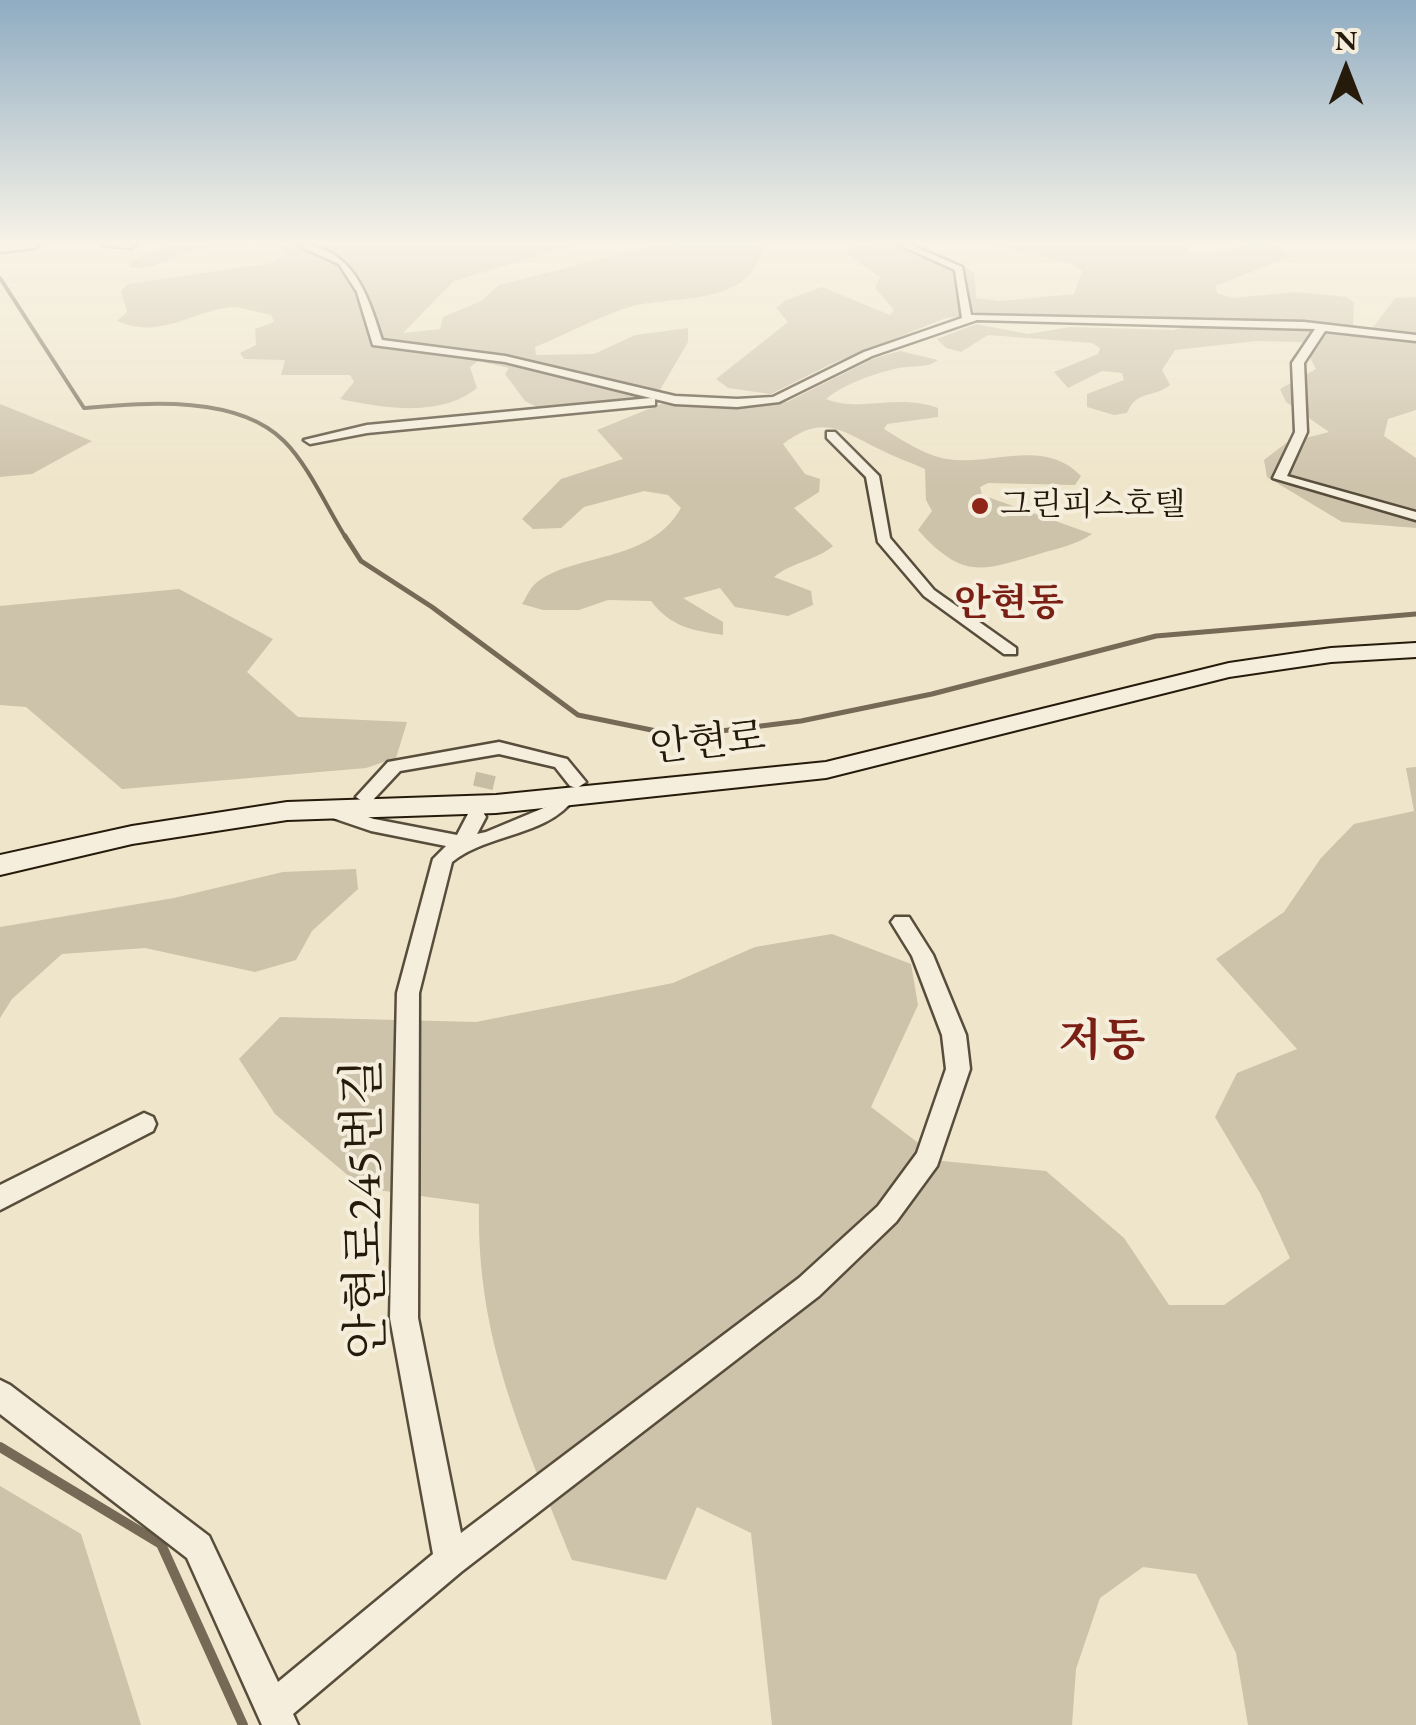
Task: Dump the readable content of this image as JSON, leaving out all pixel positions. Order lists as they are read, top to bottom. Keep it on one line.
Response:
{"streets":{"street":["안현로","안현로245번길"]},"districts":["안현동","저동"],"places":["그린피스호텔"],"north":"top"}
